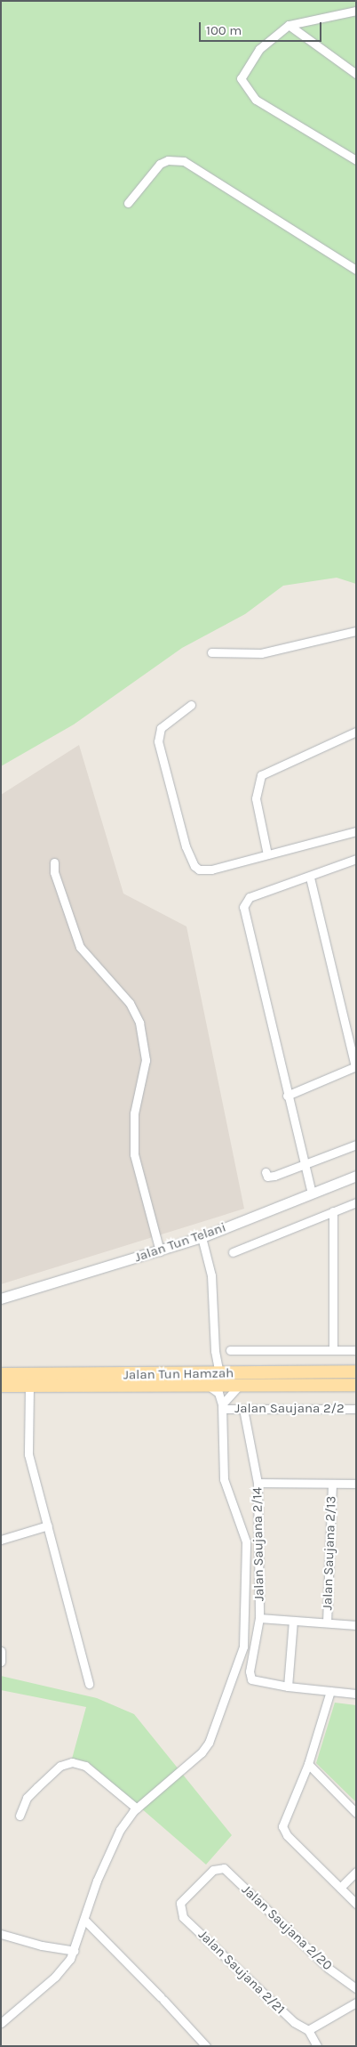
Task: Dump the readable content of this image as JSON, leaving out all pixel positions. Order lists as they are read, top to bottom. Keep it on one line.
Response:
{"streets":{"main road":["Jalan Tun Hamzah"],"street":["Jalan Tun Telani","Jalan Saujana 2/2","Jalan Saujana 2/14","Jalan Saujana 2/13","Jalan Saujana 2/20","Jalan Saujana 2/21"]},"crossings":[["Jalan Saujana 2/2","Jalan Saujana 2/14"],["Jalan Saujana 2/20","Jalan Saujana 2/21"]],"scale_bar":"100 m"}
